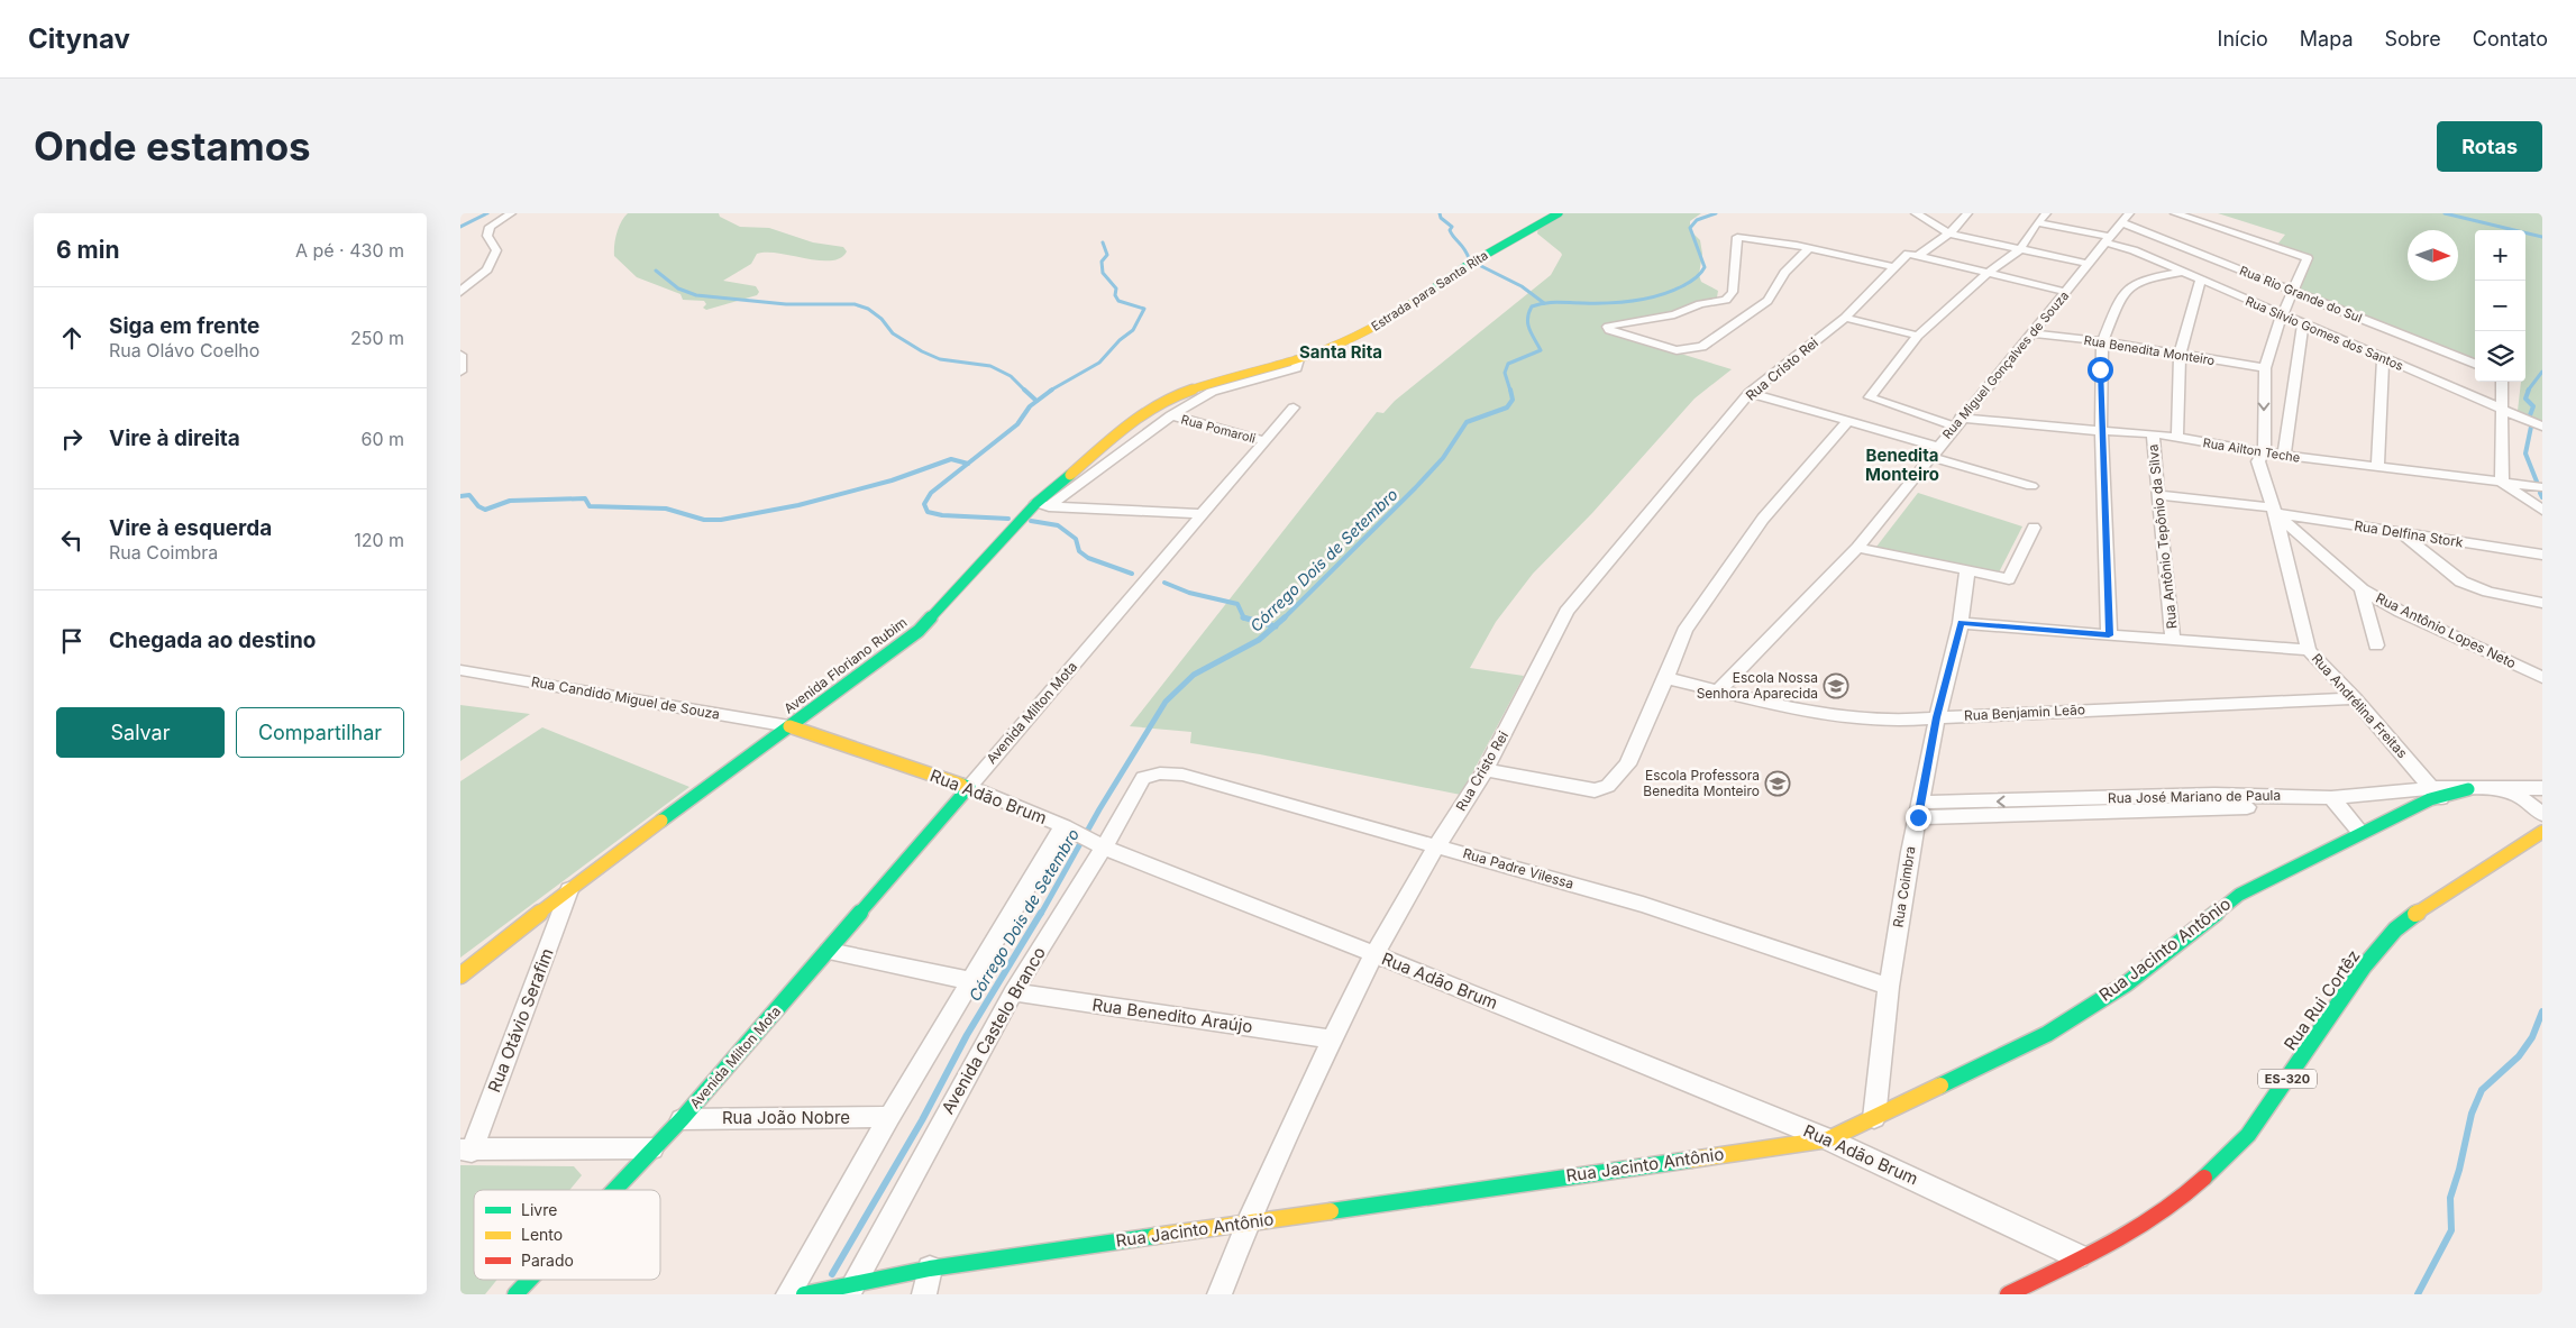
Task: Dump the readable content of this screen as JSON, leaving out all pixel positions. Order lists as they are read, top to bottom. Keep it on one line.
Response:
{"streets":{"main road":["Estrada para Santa Rita","Avenida Floriano Rubim","Avenida Milton Mota","Rua Adão Brum","Rua Jacinto Antônio","Rua Rui Cortêz","ES-320"],"street":["Rua Rio Grande do Sul","Rua Sílvio Gomes dos Santos","Rua Benedita Monteiro","Rua Miguel Gonçalves de Souza","Rua Cristo Rei","Rua Pomaroli","Rua Ailton Teche","Rua Delfina Stork","Rua Antônio Tepônio da Silva","Rua Antônio Lopes Neto","Rua Candido Miguel de Souza","Rua Andrélina Freitas","Rua Benjamin Leão","Rua José Mariano de Paula","Rua Padre Vilessa","Rua Coimbra","Rua Benedito Araújo","Rua Otávio Serafim","Avenida Castelo Branco","Rua João Nobre"]},"crossings":[["Estrada para Santa Rita","Avenida Floriano Rubim"],["Rua Rio Grande do Sul","Rua Miguel Gonçalves de Souza"],["Rua Rio Grande do Sul","Rua Andrélina Freitas"],["Rua Sílvio Gomes dos Santos","Rua Miguel Gonçalves de Souza"],["Rua Sílvio Gomes dos Santos","Rua Andrélina Freitas"],["Rua Benedita Monteiro","Rua Miguel Gonçalves de Souza"],["Rua Benedita Monteiro","Rua Andrélina Freitas"],["Rua Miguel Gonçalves de Souza","Rua Ailton Teche"],["Rua Miguel Gonçalves de Souza","Rua Benjamin Leão"],["Rua Cristo Rei","Rua Adão Brum"],["Rua Cristo Rei","Rua Padre Vilessa"],["Rua Cristo Rei","Rua Jacinto Antônio"],["Rua Cristo Rei","Rua Benedito Araújo"],["Rua Pomaroli","Avenida Floriano Rubim"],["Rua Pomaroli","Avenida Milton Mota"],["Rua Ailton Teche","Rua Antônio Tepônio da Silva"],["Rua Ailton Teche","Rua Andrélina Freitas"],["Rua Delfina Stork","Rua Antônio Lopes Neto"],["Rua Delfina Stork","Rua Andrélina Freitas"],["Rua Antônio Lopes Neto","Rua Andrélina Freitas"],["Avenida Floriano Rubim","Rua Candido Miguel de Souza"],["Avenida Floriano Rubim","Rua Adão Brum"],["Avenida Floriano Rubim","Rua Otávio Serafim"],["Rua Candido Miguel de Souza","Rua Adão Brum"],["Rua Andrélina Freitas","Rua Benjamin Leão"],["Rua Andrélina Freitas","Rua José Mariano de Paula"],["Rua Andrélina Freitas","Rua Jacinto Antônio"],["Avenida Milton Mota","Rua Adão Brum"],["Avenida Milton Mota","Rua João Nobre"],["Rua Benjamin Leão","Rua Coimbra"],["Rua Adão Brum","Rua Jacinto Antônio"],["Rua Adão Brum","Rua Rui Cortêz"],["Rua Adão Brum","Avenida Castelo Branco"],["Rua José Mariano de Paula","Rua Coimbra"],["Rua José Mariano de Paula","Rua Jacinto Antônio"],["Rua Padre Vilessa","Rua Coimbra"],["Rua Padre Vilessa","Avenida Castelo Branco"],["Rua Coimbra","Rua Jacinto Antônio"],["Rua Jacinto Antônio","Avenida Castelo Branco"],["Rua Benedito Araújo","Avenida Castelo Branco"]],"districts":["Santa Rita","Benedita Monteiro"],"water":["Córrego Dois de Setembro"],"places":{"school or university":["Escola Nossa Senhora Aparecida","Escola Professora Benedita Monteiro"]},"legend":["Livre","Lento","Parado"],"north":"right","page":{"header":"Citynav","nav":["Início","Mapa","Sobre","Contato"],"buttons":["Rotas",["Salvar","Compartilhar"]],"title":"Onde estamos","heading":["6 min","A pé · 430 m"],"map_buttons":["+","−"],"list":[["Siga em frente","Rua Olávo Coelho","250 m"],["Vire à direita","60 m"],["Vire à esquerda","Rua Coimbra","120 m"],"Chegada ao destino"]}}
